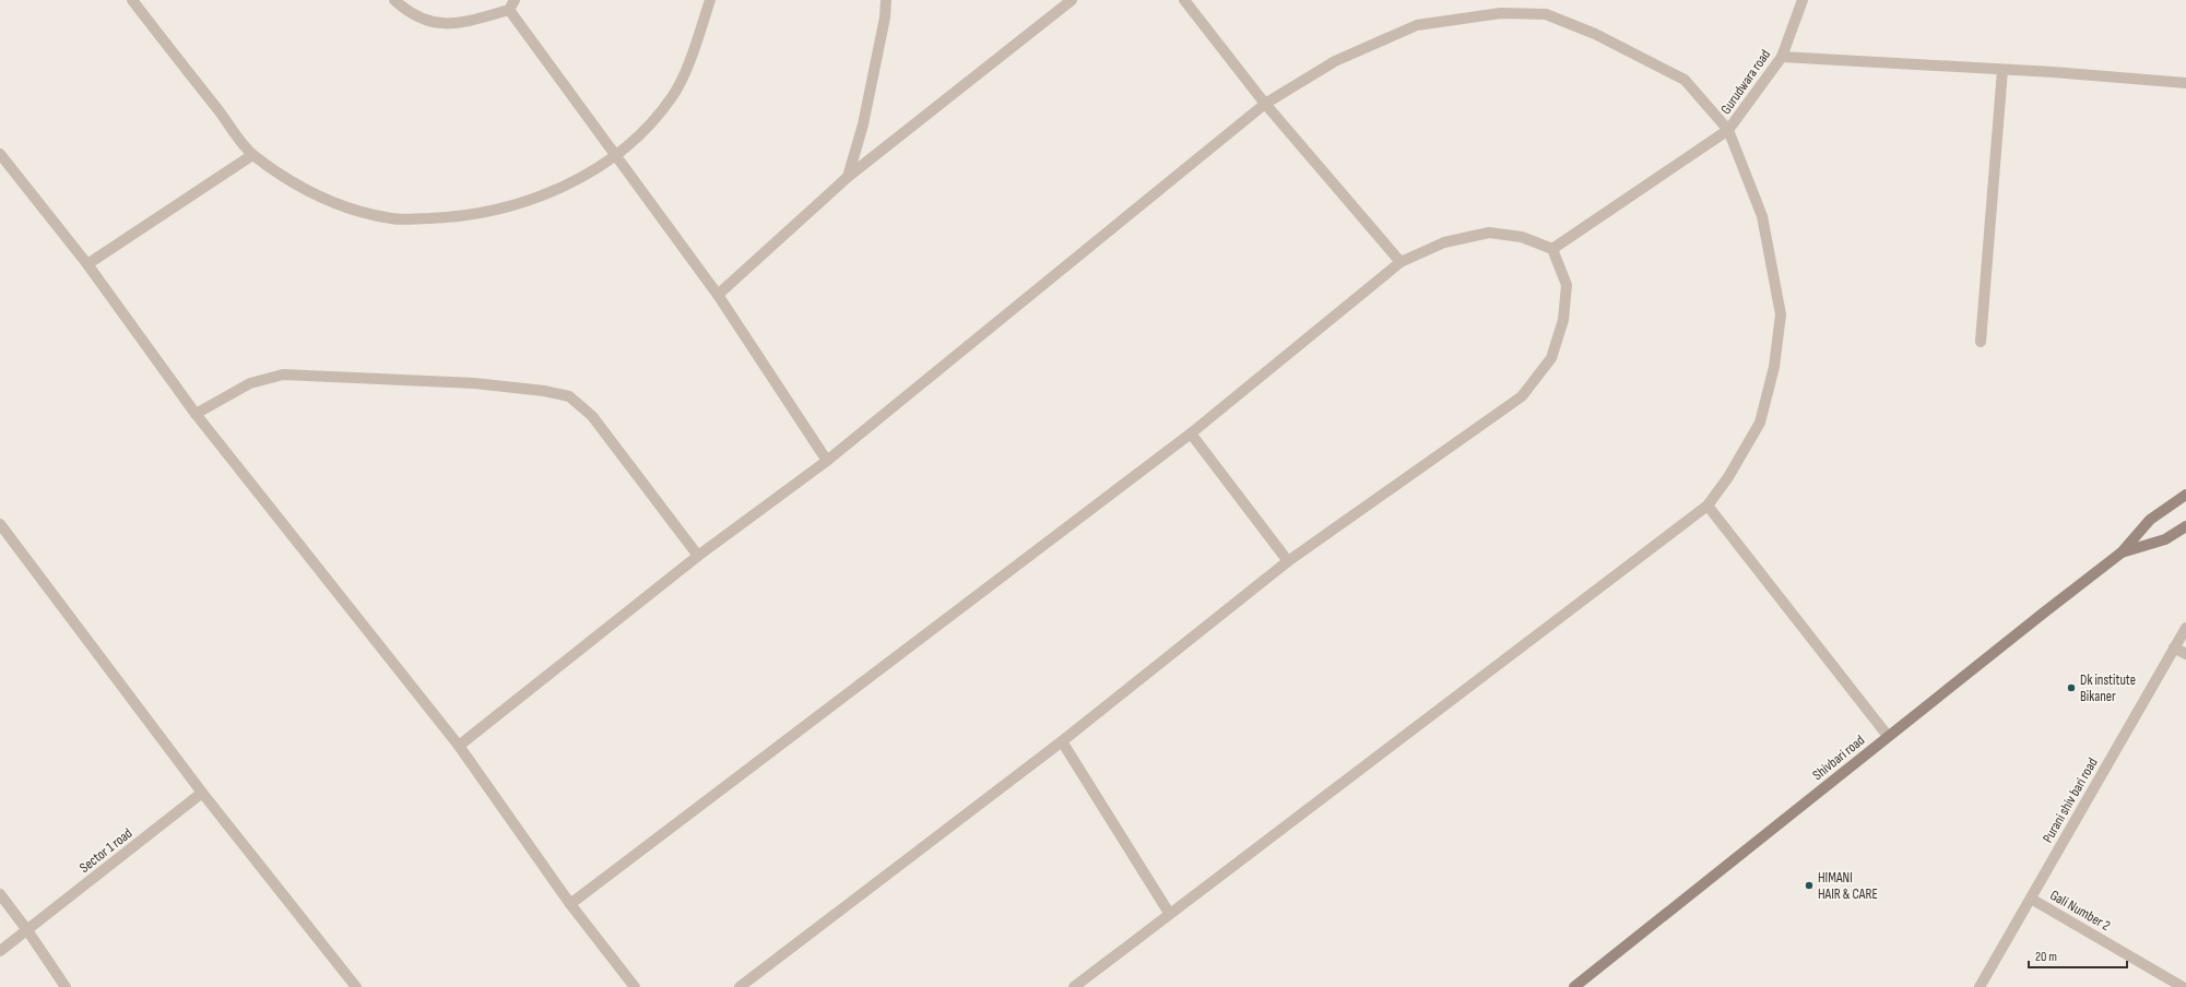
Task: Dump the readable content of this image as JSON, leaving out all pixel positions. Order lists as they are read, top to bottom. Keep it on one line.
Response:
{"streets":{"street":["Gurudwara road","Shivbari road","Purani shiv bari road","Sector 1 road","Gali Number 2"]},"crossings":[["Purani shiv bari road","Gali Number 2"]],"places":["Dk institute Bikaner","HIMANI HAIR & CARE"],"scale_bar":"20 m"}
